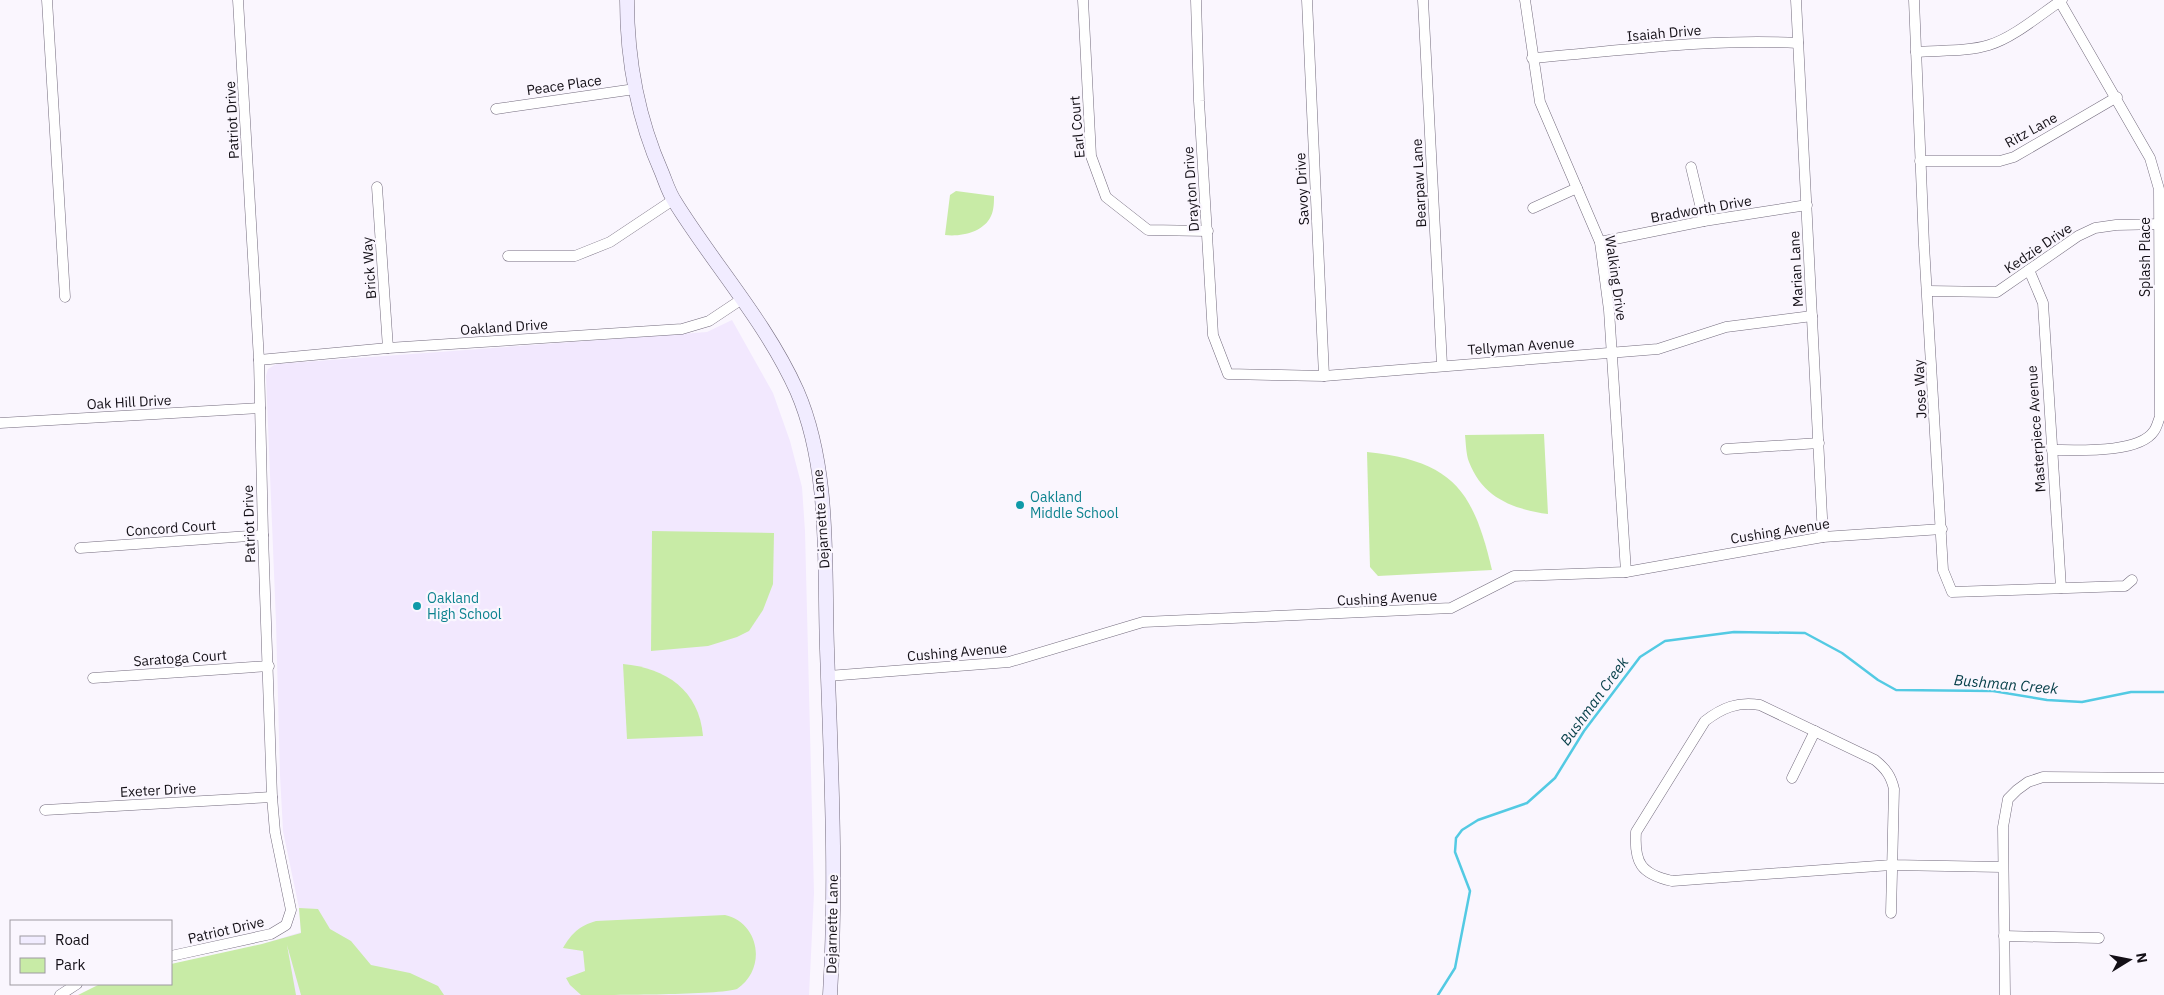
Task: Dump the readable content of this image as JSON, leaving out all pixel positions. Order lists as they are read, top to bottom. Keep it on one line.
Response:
{"streets":{"main road":["Dejarnette Lane"],"street":["Isaiah Drive","Peace Place","Patriot Drive","Earl Court","Ritz Lane","Bearpaw Lane","Drayton Drive","Savoy Drive","Bradworth Drive","Kedzie Drive","Splash Place","Brick Way","Marian Lane","Walking Drive","Oakland Drive","Tellyman Avenue","Jose Way","Oak Hill Drive","Masterpiece Avenue","Concord Court","Cushing Avenue","Saratoga Court","Exeter Drive"]},"crossings":[["Isaiah Drive","Marian Lane"],["Isaiah Drive","Walking Drive"],["Peace Place","Dejarnette Lane"],["Patriot Drive","Oakland Drive"],["Patriot Drive","Oak Hill Drive"],["Patriot Drive","Concord Court"],["Patriot Drive","Saratoga Court"],["Patriot Drive","Exeter Drive"],["Earl Court","Drayton Drive"],["Ritz Lane","Splash Place"],["Ritz Lane","Jose Way"],["Bearpaw Lane","Tellyman Avenue"],["Drayton Drive","Tellyman Avenue"],["Savoy Drive","Tellyman Avenue"],["Bradworth Drive","Marian Lane"],["Bradworth Drive","Walking Drive"],["Kedzie Drive","Splash Place"],["Kedzie Drive","Jose Way"],["Kedzie Drive","Masterpiece Avenue"],["Splash Place","Masterpiece Avenue"],["Brick Way","Oakland Drive"],["Marian Lane","Tellyman Avenue"],["Marian Lane","Cushing Avenue"],["Walking Drive","Tellyman Avenue"],["Walking Drive","Cushing Avenue"],["Oakland Drive","Dejarnette Lane"],["Jose Way","Masterpiece Avenue"],["Jose Way","Cushing Avenue"],["Dejarnette Lane","Cushing Avenue"]],"water":["Bushman Creek"],"places":["Oakland Middle School","Oakland High School"],"legend":["Road","Park"],"north":"right"}
